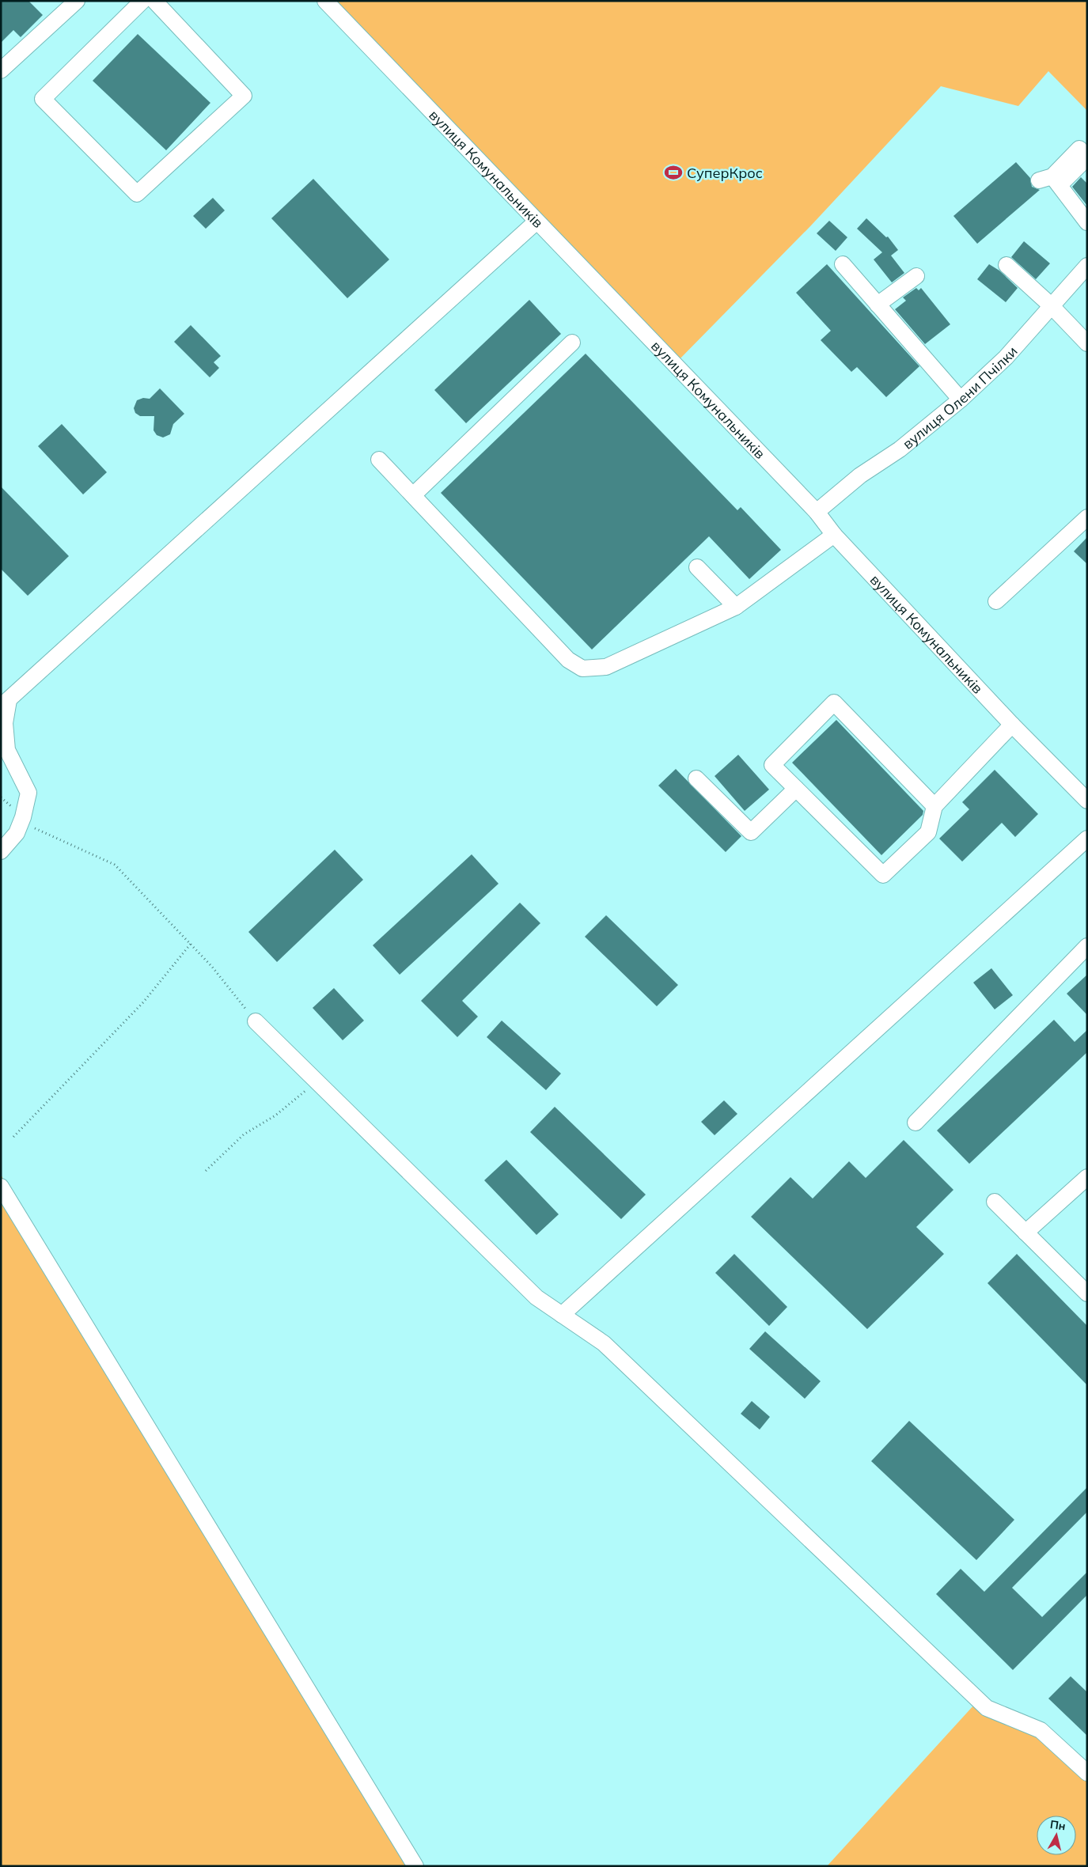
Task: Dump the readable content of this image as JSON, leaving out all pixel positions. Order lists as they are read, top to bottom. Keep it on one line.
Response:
{"streets":{"street":["вулиця Комунальників","вулиця Олени Пчілки"]},"crossings":[["вулиця Комунальників","вулиця Олени Пчілки"]],"places":{"sports":["СуперКрос"]},"north":"top"}
